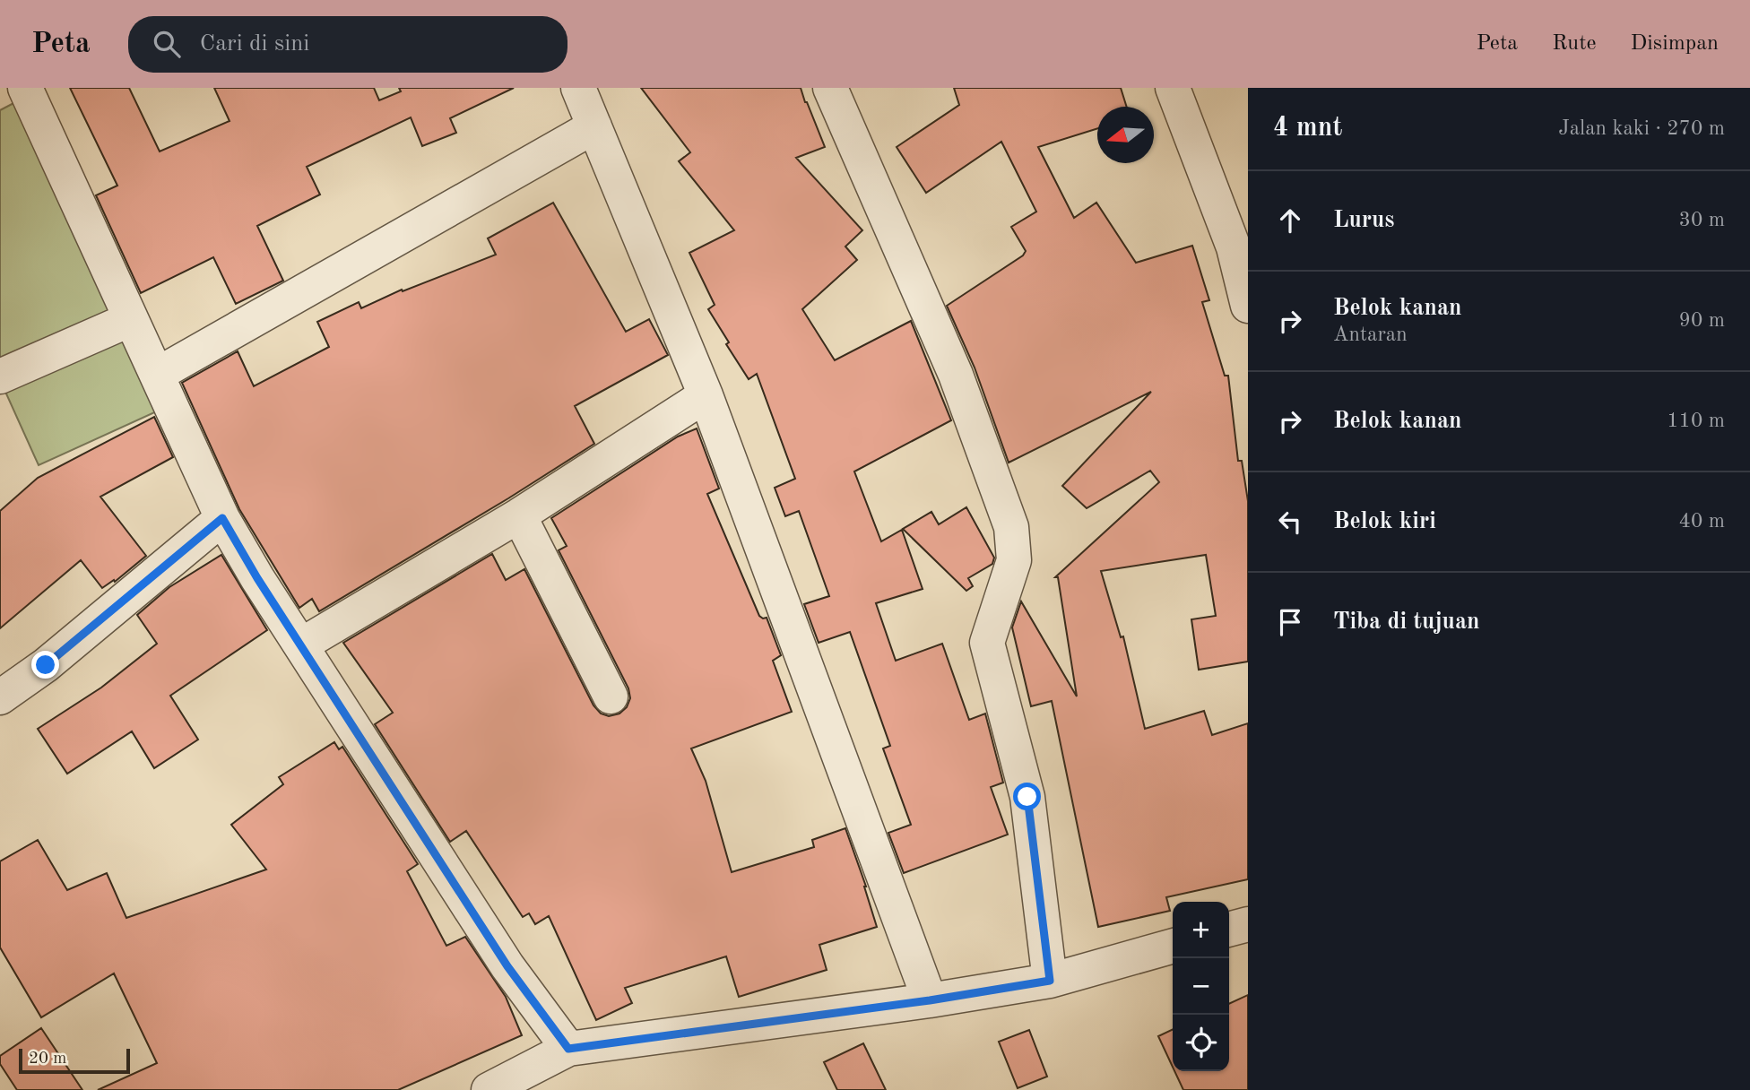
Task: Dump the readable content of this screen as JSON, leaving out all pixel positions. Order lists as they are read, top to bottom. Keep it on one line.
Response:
{"scale_bar":"20 m","north":"left","page":{"header":"Peta","search":"Cari di sini","nav":["Peta","Rute","Disimpan"],"heading":["4 mnt","Jalan kaki · 270 m"],"list":[["Lurus","30 m"],["Belok kanan","Antaran","90 m"],["Belok kanan","110 m"],["Belok kiri","40 m"],"Tiba di tujuan"],"map_buttons":["+","−"],"scale":"20 m"}}
